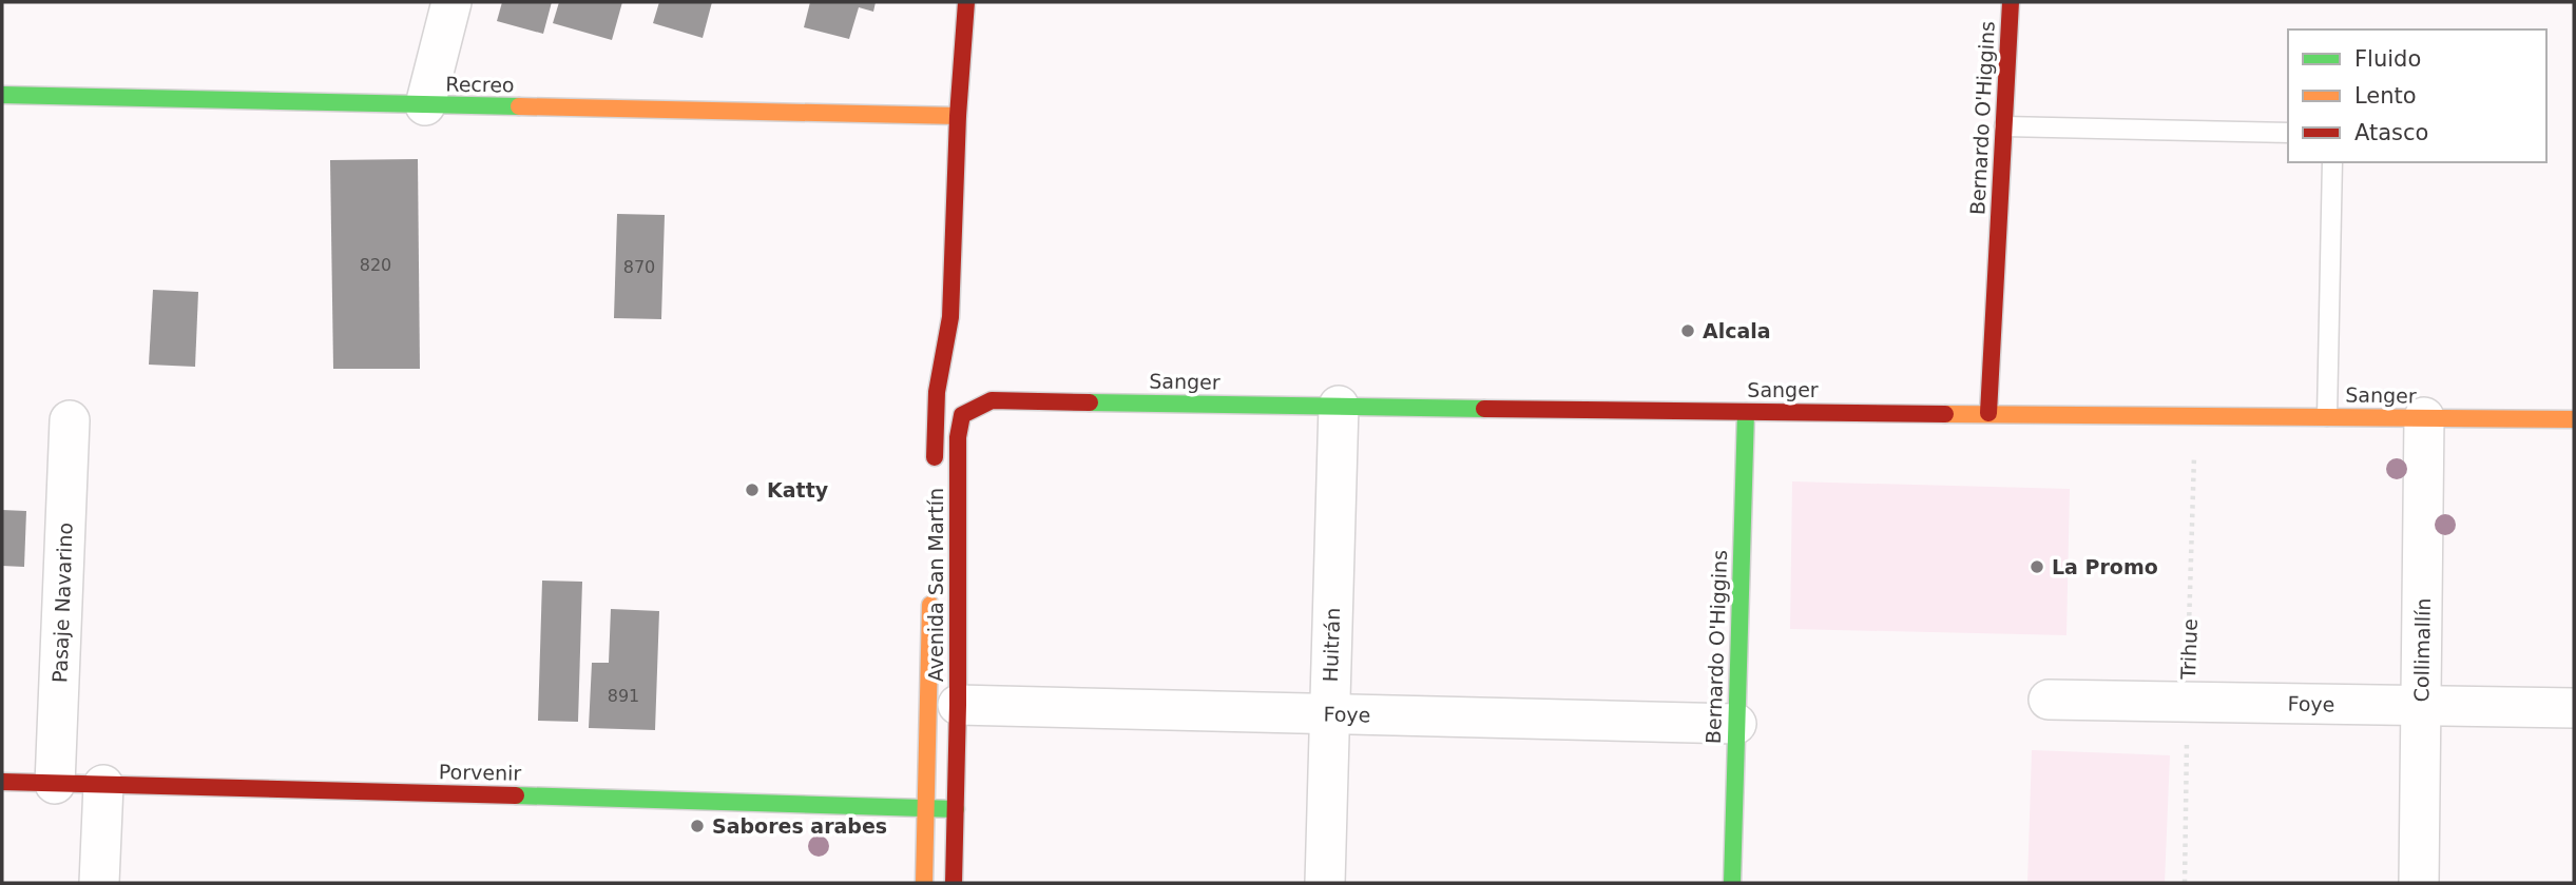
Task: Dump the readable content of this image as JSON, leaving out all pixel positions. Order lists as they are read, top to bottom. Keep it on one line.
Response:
{"streets":{"street":["Recreo","Bernardo O'Higgins","Sanger","Avenida San Martín","Pasaje Navarino","Huitrán","Collimallín","Foye","Porvenir"],"path":["Trihue"]},"crossings":[["Recreo","Avenida San Martín"],["Bernardo O'Higgins","Sanger"],["Bernardo O'Higgins","Foye"],["Sanger","Avenida San Martín"],["Sanger","Huitrán"],["Sanger","Trihue"],["Sanger","Collimallín"],["Avenida San Martín","Foye"],["Avenida San Martín","Porvenir"],["Pasaje Navarino","Porvenir"],["Huitrán","Foye"],["Trihue","Foye"],["Collimallín","Foye"]],"places":["Alcala","Katty","La Promo","Sabores arabes"],"house_numbers":["820","870","891"],"legend":["Fluido","Lento","Atasco"]}
